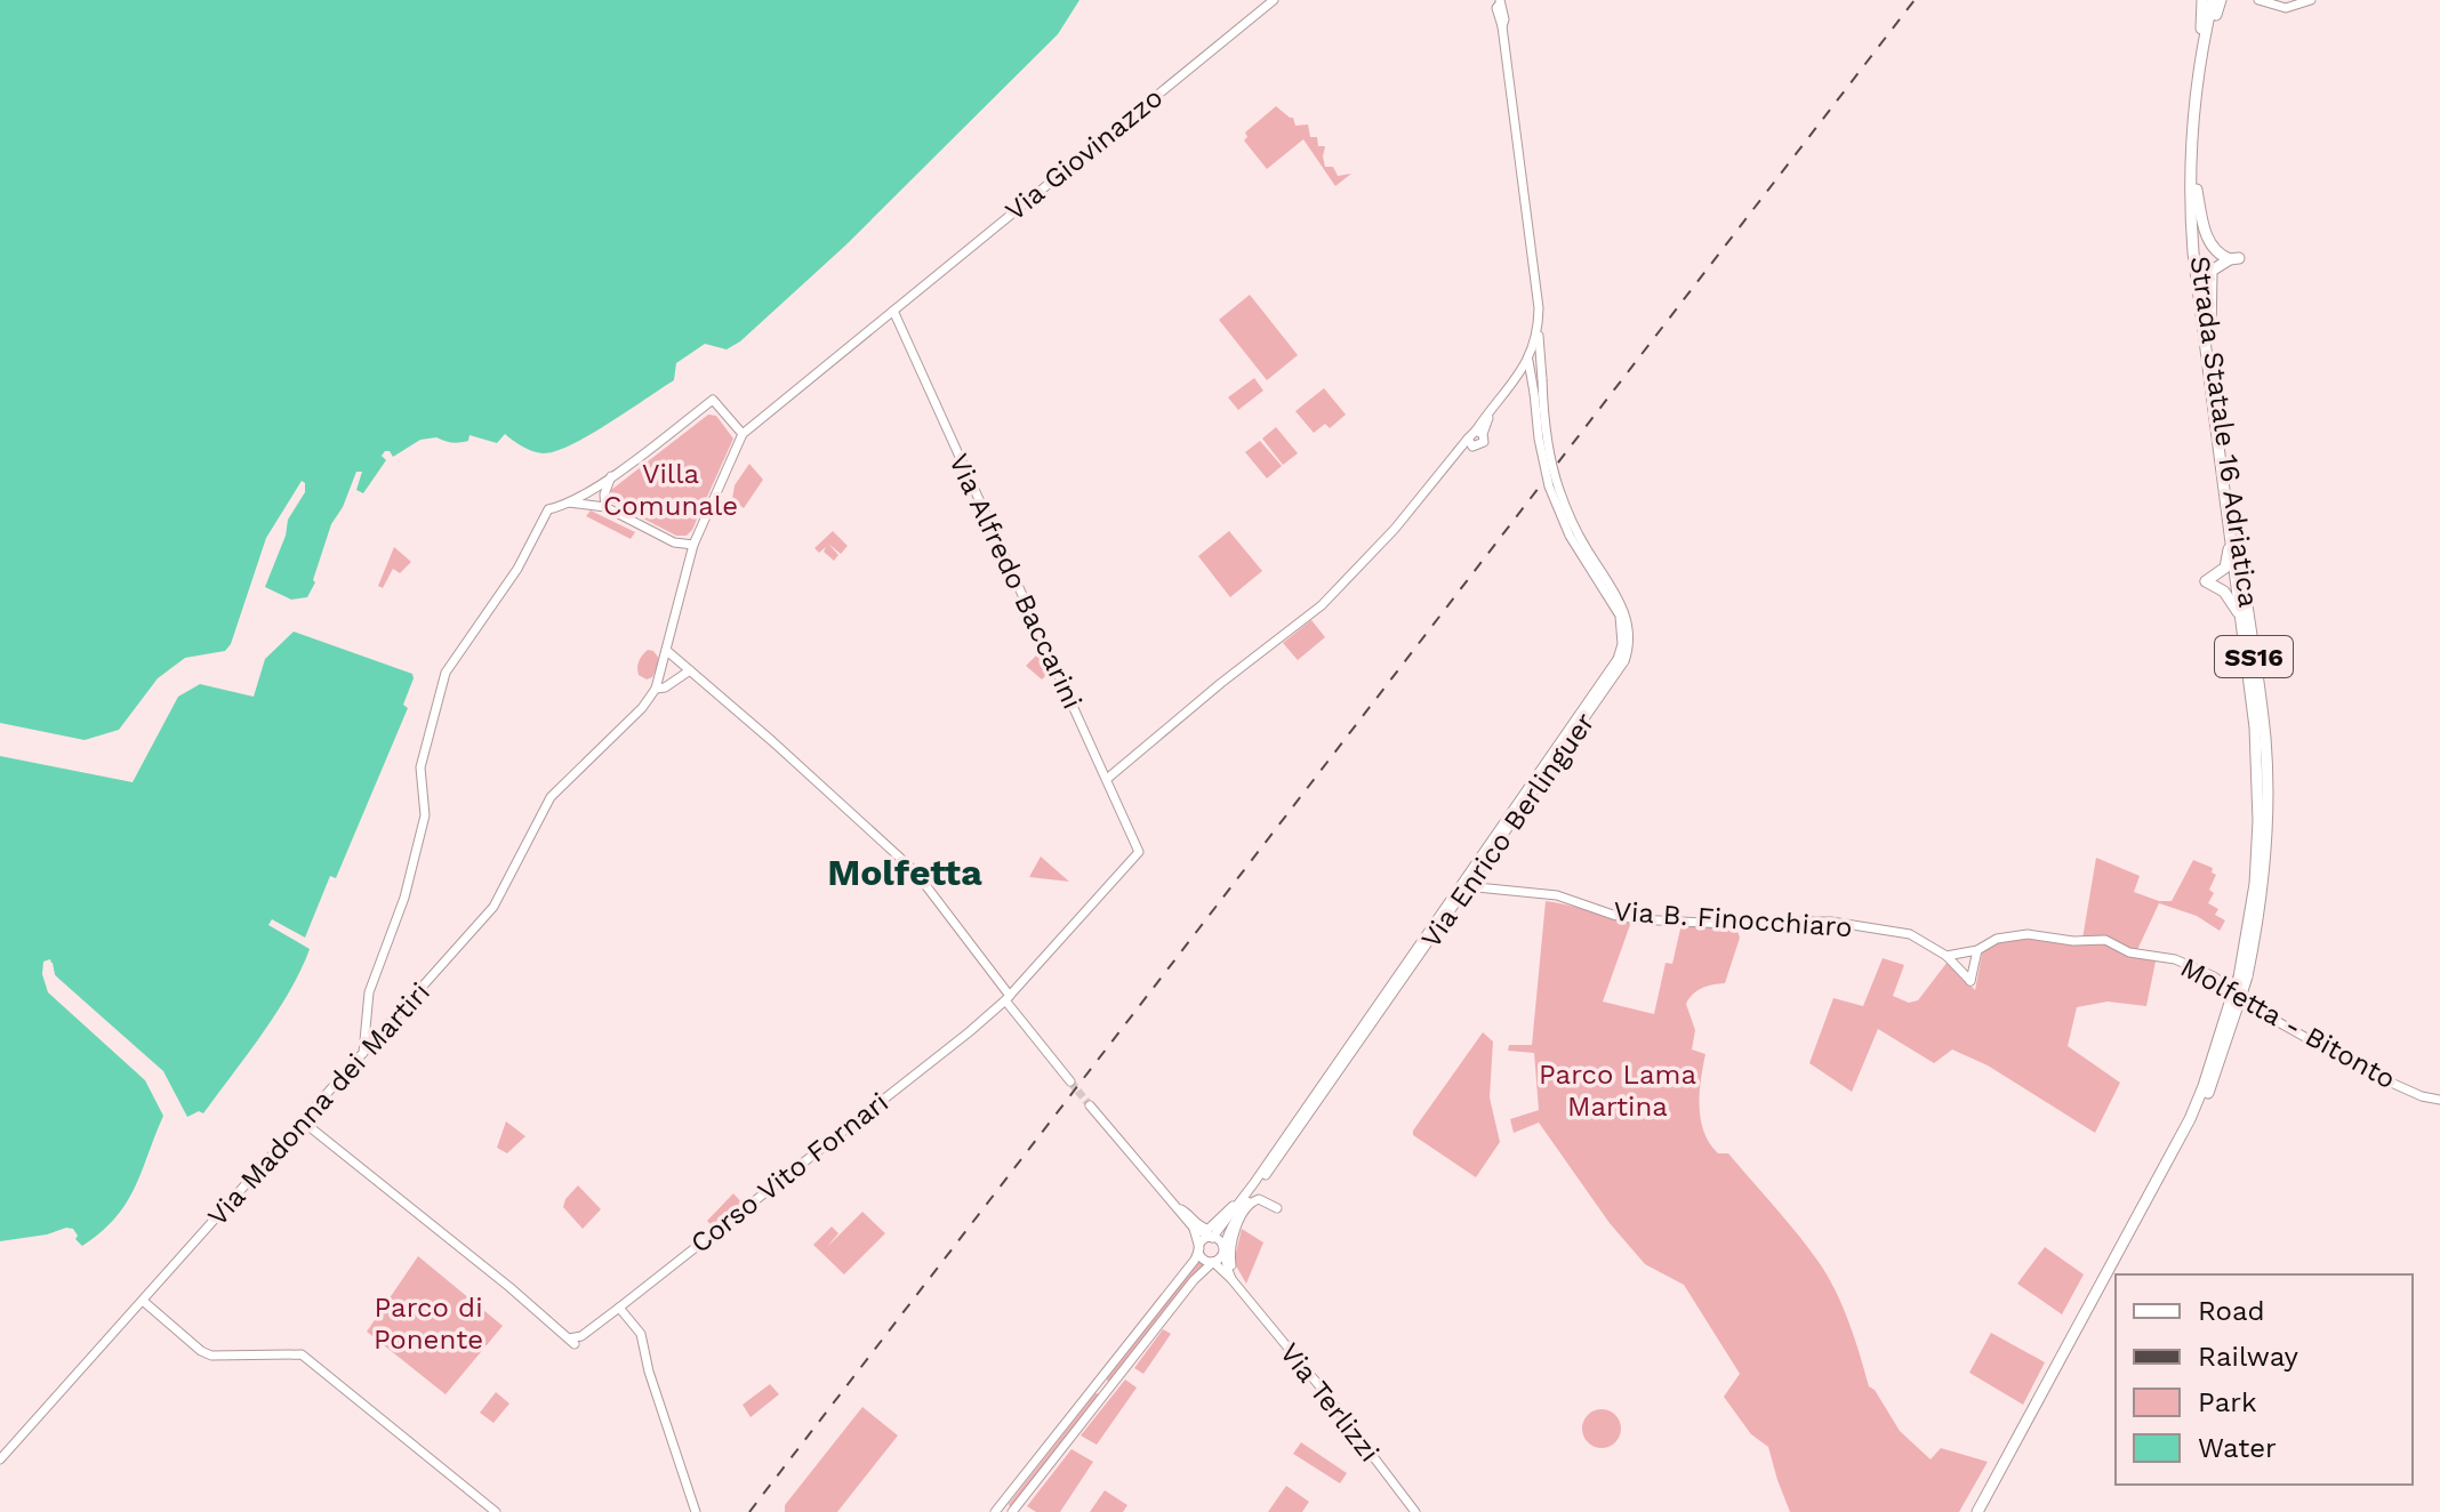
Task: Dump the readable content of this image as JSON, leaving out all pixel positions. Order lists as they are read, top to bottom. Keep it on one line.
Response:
{"streets":{"highway":["Strada Statale 16 Adriatica","SS16"],"street":["Via Giovinazzo","Via Alfredo Baccarini","Via Enrico Berlinguer","Via B. Finocchiaro","Molfetta - Bitonto","Via Madonna dei Martiri","Corso Vito Fornari","Via Terlizzi"]},"crossings":[["Via Giovinazzo","Via Alfredo Baccarini"],["Strada Statale 16 Adriatica","SS16"],["Strada Statale 16 Adriatica","Molfetta - Bitonto"],["Via Alfredo Baccarini","Corso Vito Fornari"],["Via Enrico Berlinguer","Via B. Finocchiaro"],["Via Enrico Berlinguer","Via Terlizzi"],["Via B. Finocchiaro","Molfetta - Bitonto"],["Via Madonna dei Martiri","Corso Vito Fornari"]],"districts":["Molfetta"],"parks":["Villa Comunale","Parco Lama Martina","Parco di Ponente"],"legend":["Road","Railway","Park","Water"]}
